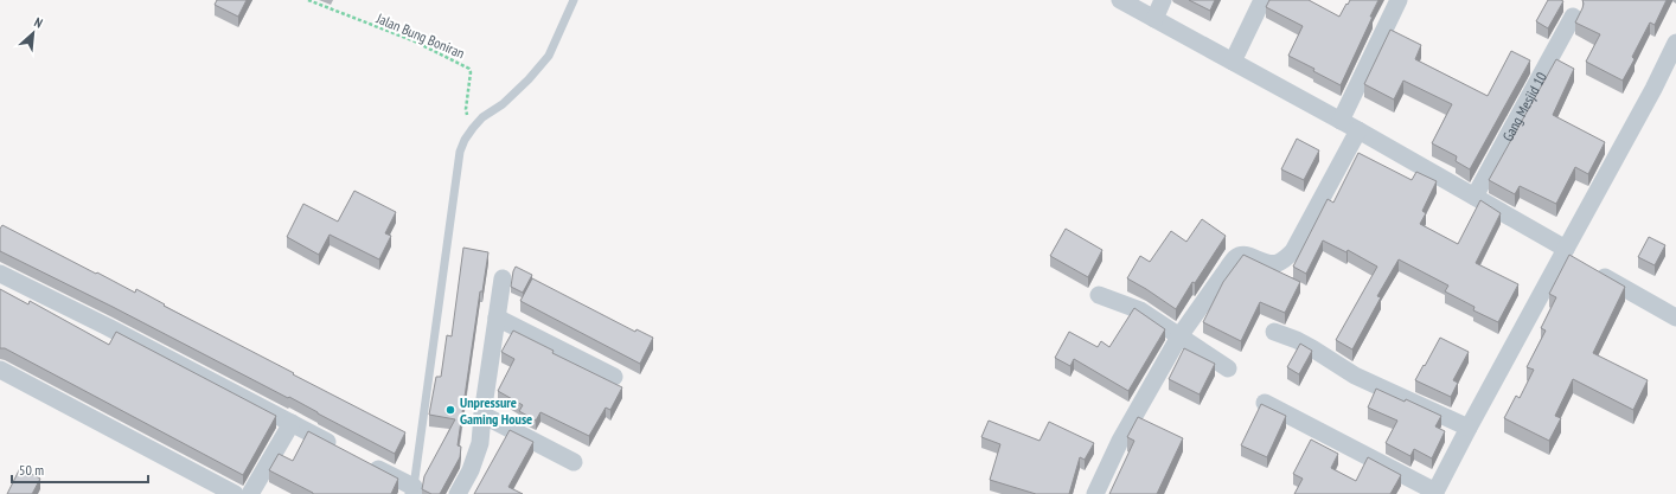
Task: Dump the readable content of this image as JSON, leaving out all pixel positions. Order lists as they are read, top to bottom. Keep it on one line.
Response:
{"streets":{"street":["Gang Mesjid 10"],"path":["Jalan Bung Boniran"]},"places":["Unpressure Gaming House"],"scale_bar":"50 m","north":"top right"}
